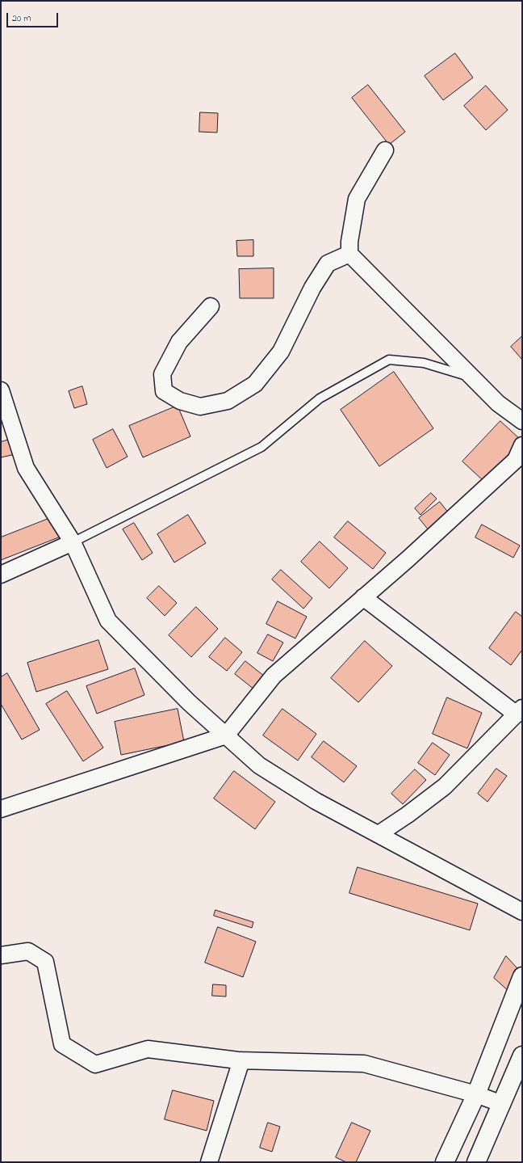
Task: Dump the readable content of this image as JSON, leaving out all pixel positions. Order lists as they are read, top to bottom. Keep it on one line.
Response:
{"scale_bar":"20 m"}
